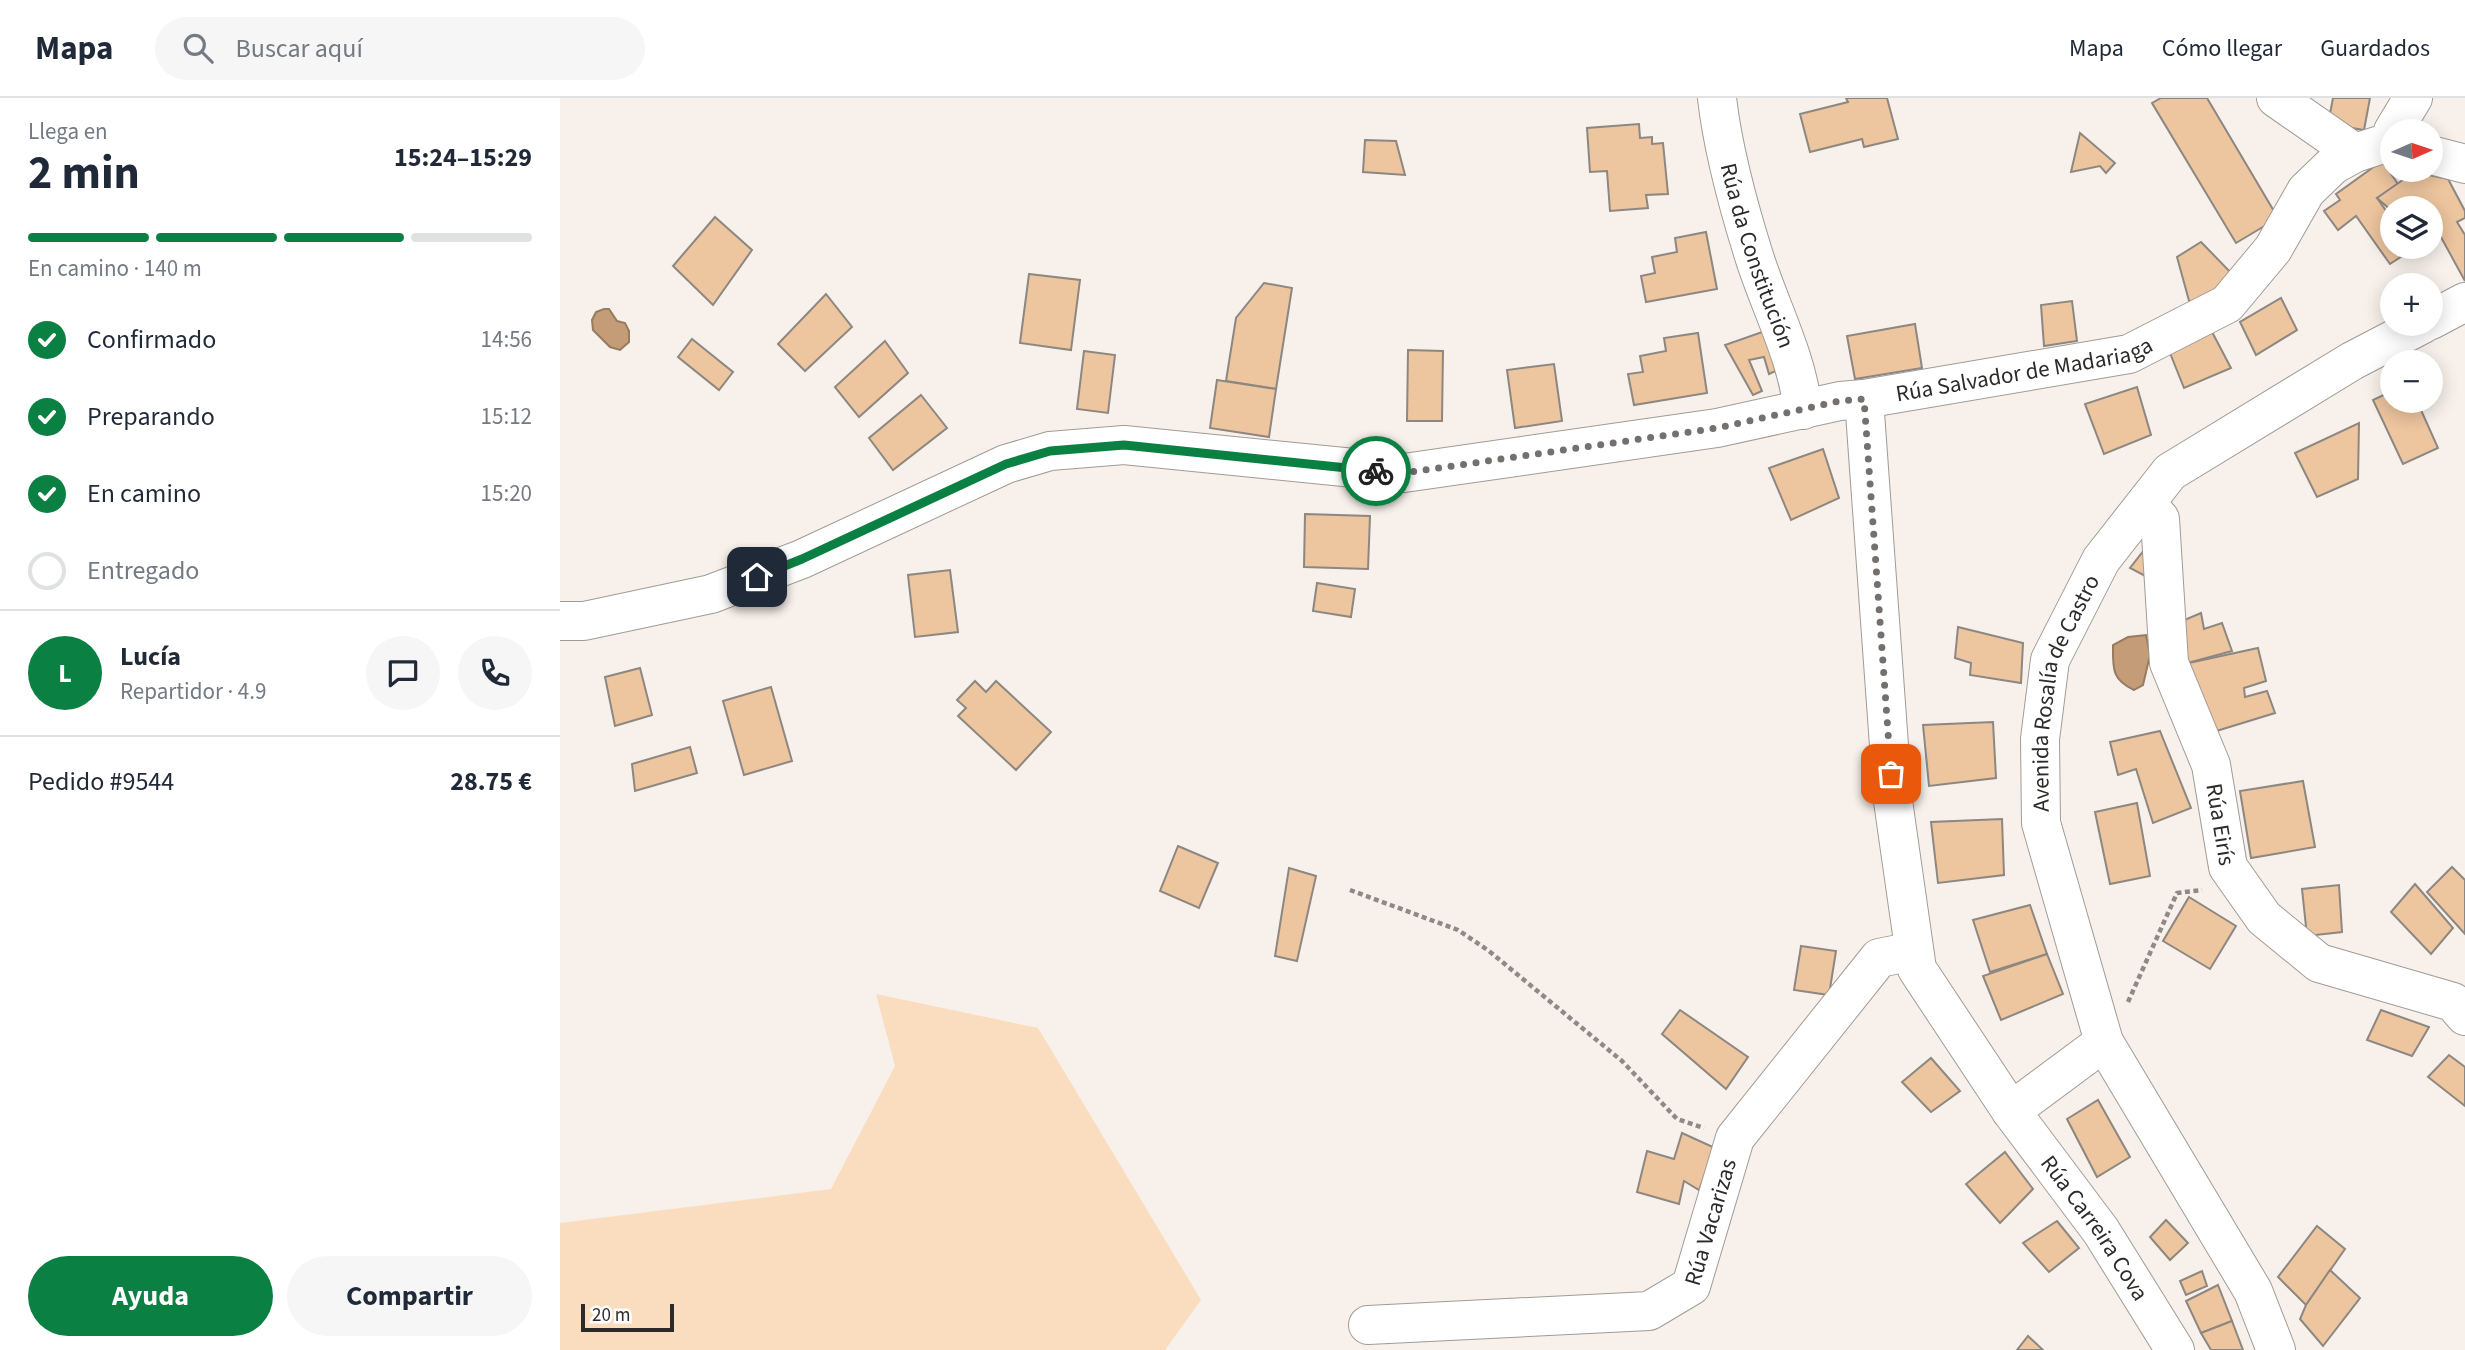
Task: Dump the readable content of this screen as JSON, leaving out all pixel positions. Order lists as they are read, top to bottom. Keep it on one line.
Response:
{"streets":{"street":["Rúa da Constitución","Rúa Salvador de Madariaga","Avenida Rosalía de Castro","Rúa Eirís","Rúa Vacarizas","Rúa Carreira Cova"]},"crossings":[["Rúa da Constitución","Rúa Salvador de Madariaga"],["Rúa Salvador de Madariaga","Rúa Carreira Cova"],["Avenida Rosalía de Castro","Rúa Eirís"],["Rúa Vacarizas","Rúa Carreira Cova"]],"scale_bar":"20 m","north":"right","page":{"header":"Mapa","search":"Buscar aquí","nav":["Mapa","Cómo llegar","Guardados"],"heading":["2 min","Llega en","15:24–15:29"],"panel":["Lucía","Repartidor · 4.9","Pedido #9544","28.75 €"],"map_buttons":["+","−"],"bar":"En camino · 140 m","list":[["Confirmado","14:56"],["Preparando","15:12"],["En camino","15:20"],"Entregado"],"round":"L","buttons":["Ayuda","Compartir"],"scale":"20 m"}}
